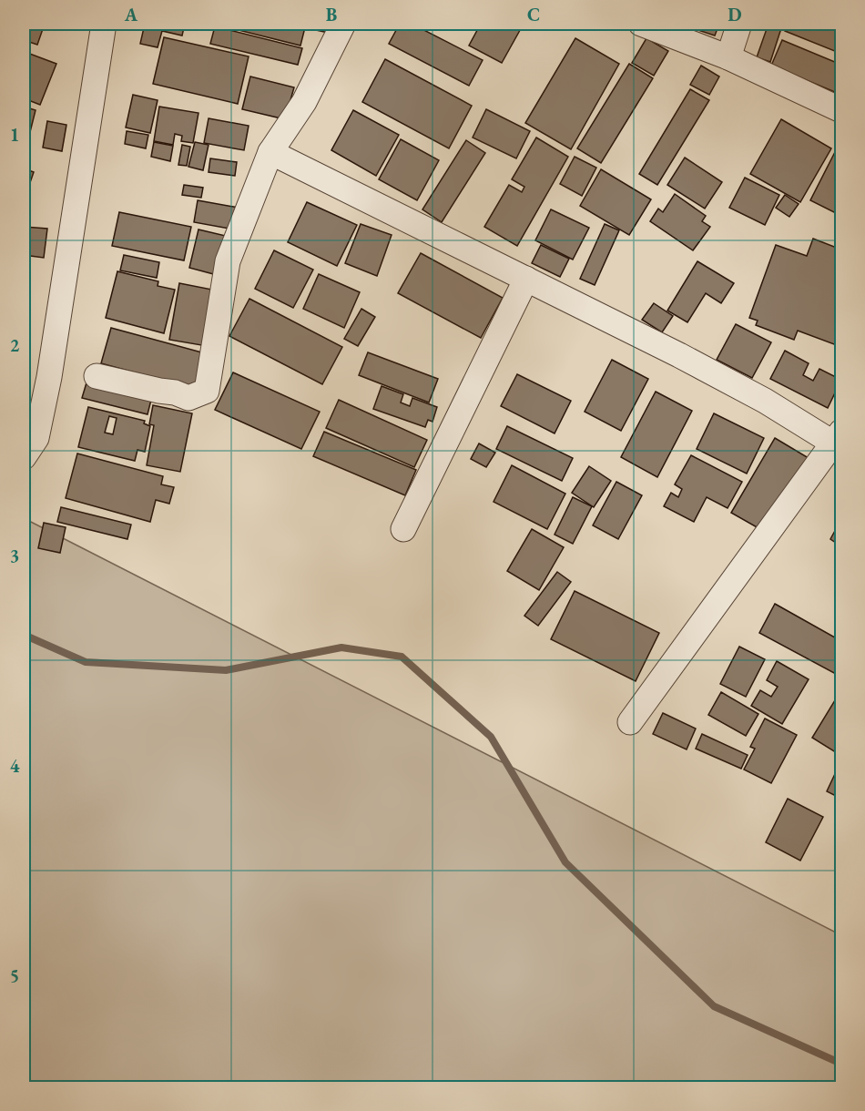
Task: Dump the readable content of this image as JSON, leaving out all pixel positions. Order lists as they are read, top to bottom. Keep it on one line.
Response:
{"grid":{"columns":["A","B","C","D"],"rows":["1","2","3","4","5"]}}
